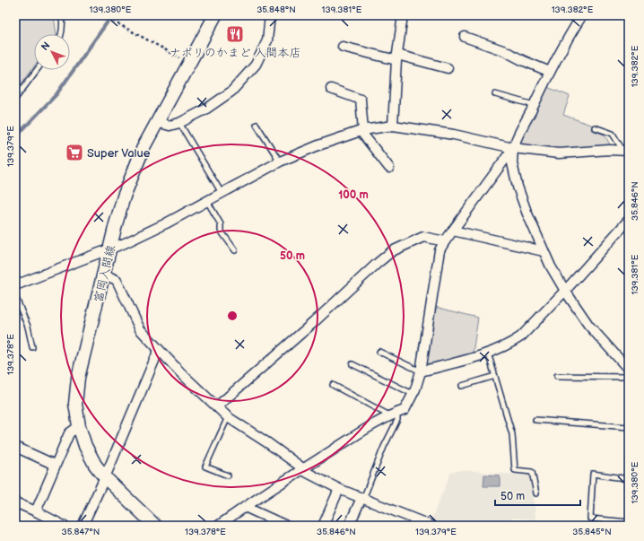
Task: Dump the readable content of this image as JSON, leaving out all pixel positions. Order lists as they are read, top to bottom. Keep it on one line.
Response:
{"streets":{"main road":["富岡入間線"]},"places":{"restaurant":["ナポリのかまど 入間本店"],"supermarket":["Super Value"]},"scale_bar":"50 m","north":"top left","coordinates":["139.380°E","35.848°N","139.381°E","139.382°E","139.379°E","35.846°N","139.378°E","35.847°N","35.845°N"],"rings":["100 m","50 m"]}
